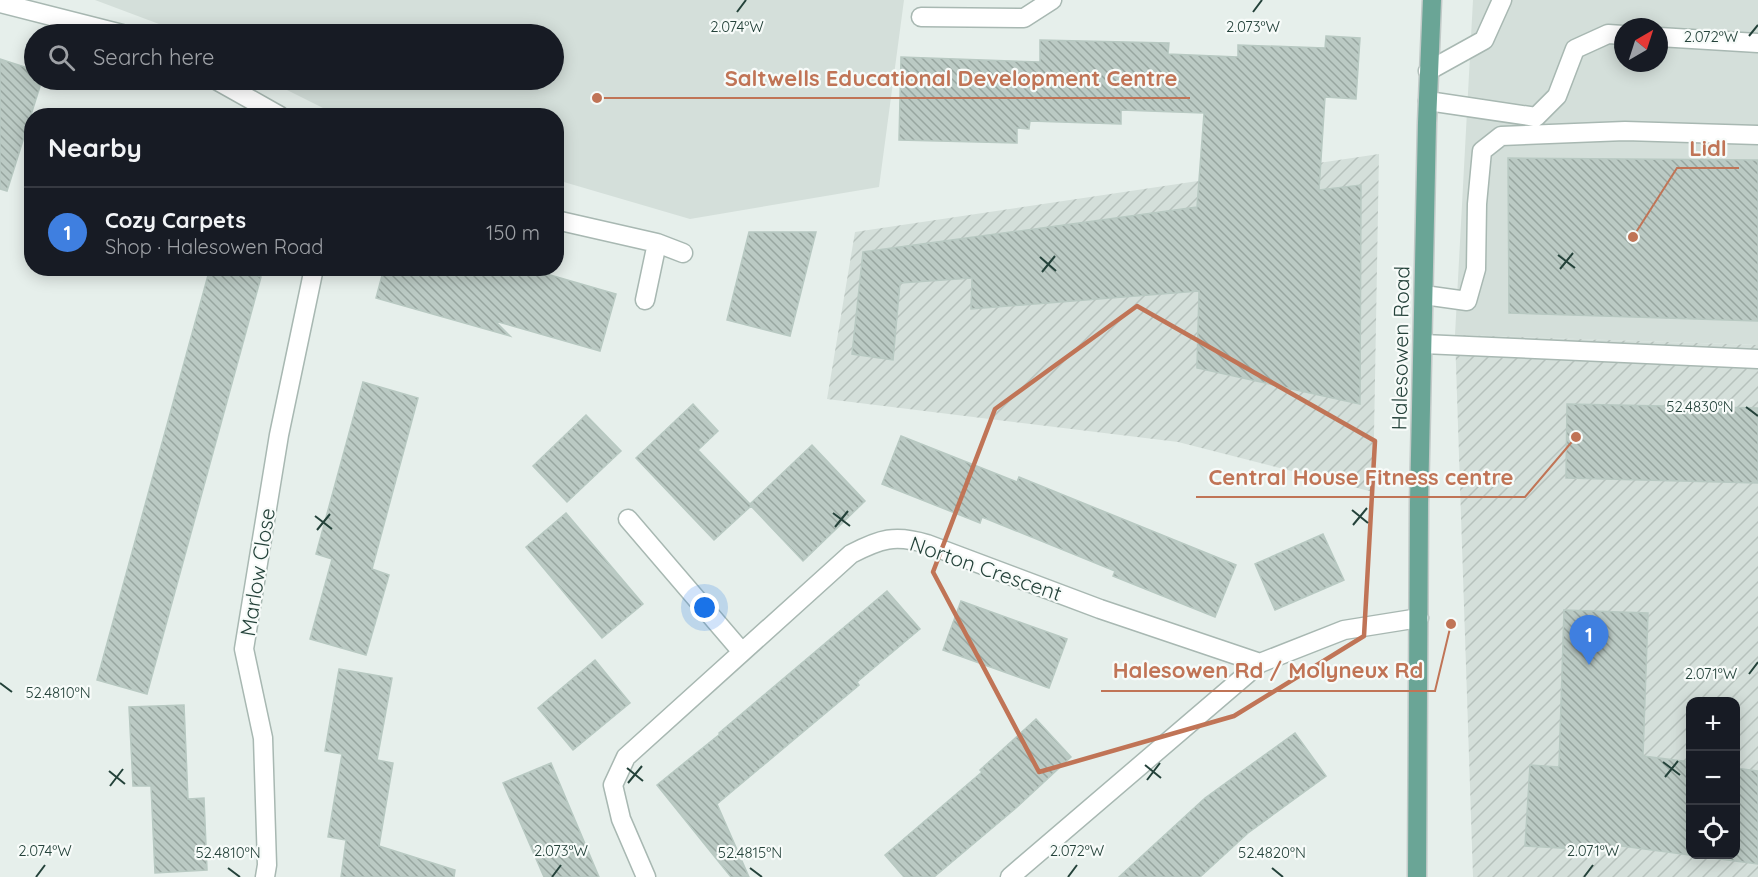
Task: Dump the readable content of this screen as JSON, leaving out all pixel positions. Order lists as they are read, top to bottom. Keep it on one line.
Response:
{"streets":{"main road":["Halesowen Road"],"street":["Norton Crescent","Marlow Close"]},"places":["Saltwells Educational Development Centre","Lidl","Central House Fitness centre","Halesowen Rd / Molyneux Rd"],"north":"top right","page":{"search":"Search here","heading":"Nearby","list":[{"mark":"1","name":"Cozy Carpets","note":"Shop · Halesowen Road","value":"150 m"}],"pins":"1","map_buttons":["+","−"]},"coordinates":["2.074°W","2.073°W","2.072°W","52.4830°N","2.071°W","52.4810°N","52.4815°N","52.4820°N"]}
